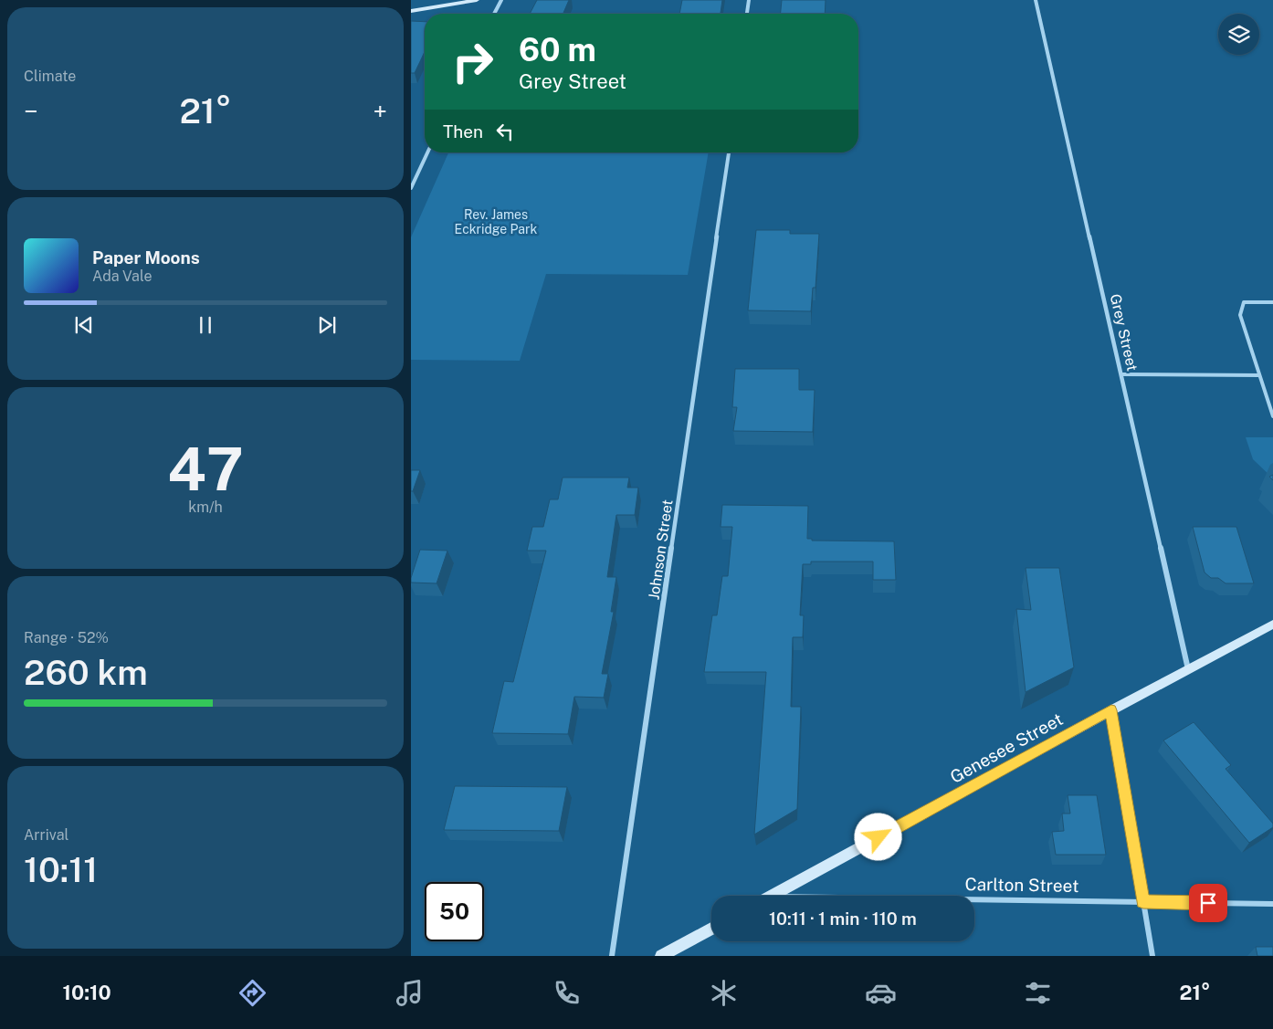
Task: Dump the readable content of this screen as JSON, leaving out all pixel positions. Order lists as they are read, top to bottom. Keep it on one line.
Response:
{"streets":{"main road":["Genesee Street"],"street":["Grey Street","Johnson Street","Carlton Street"]},"crossings":[["Grey Street","Genesee Street"]],"parks":["Rev. James Eckridge Park"],"page":{"tile":["Climate",["47","km/h"],["Range · 52%","260 km"],["Arrival","10:11"]],"turn":["60 m","Grey Street"],"heat":["−","21°","+"],"then":"Then","song":["Paper Moons","Ada Vale"],"limit":"50","trip":"10:11 · 1 min · 110 m","tabs":["10:10","21°"]}}
